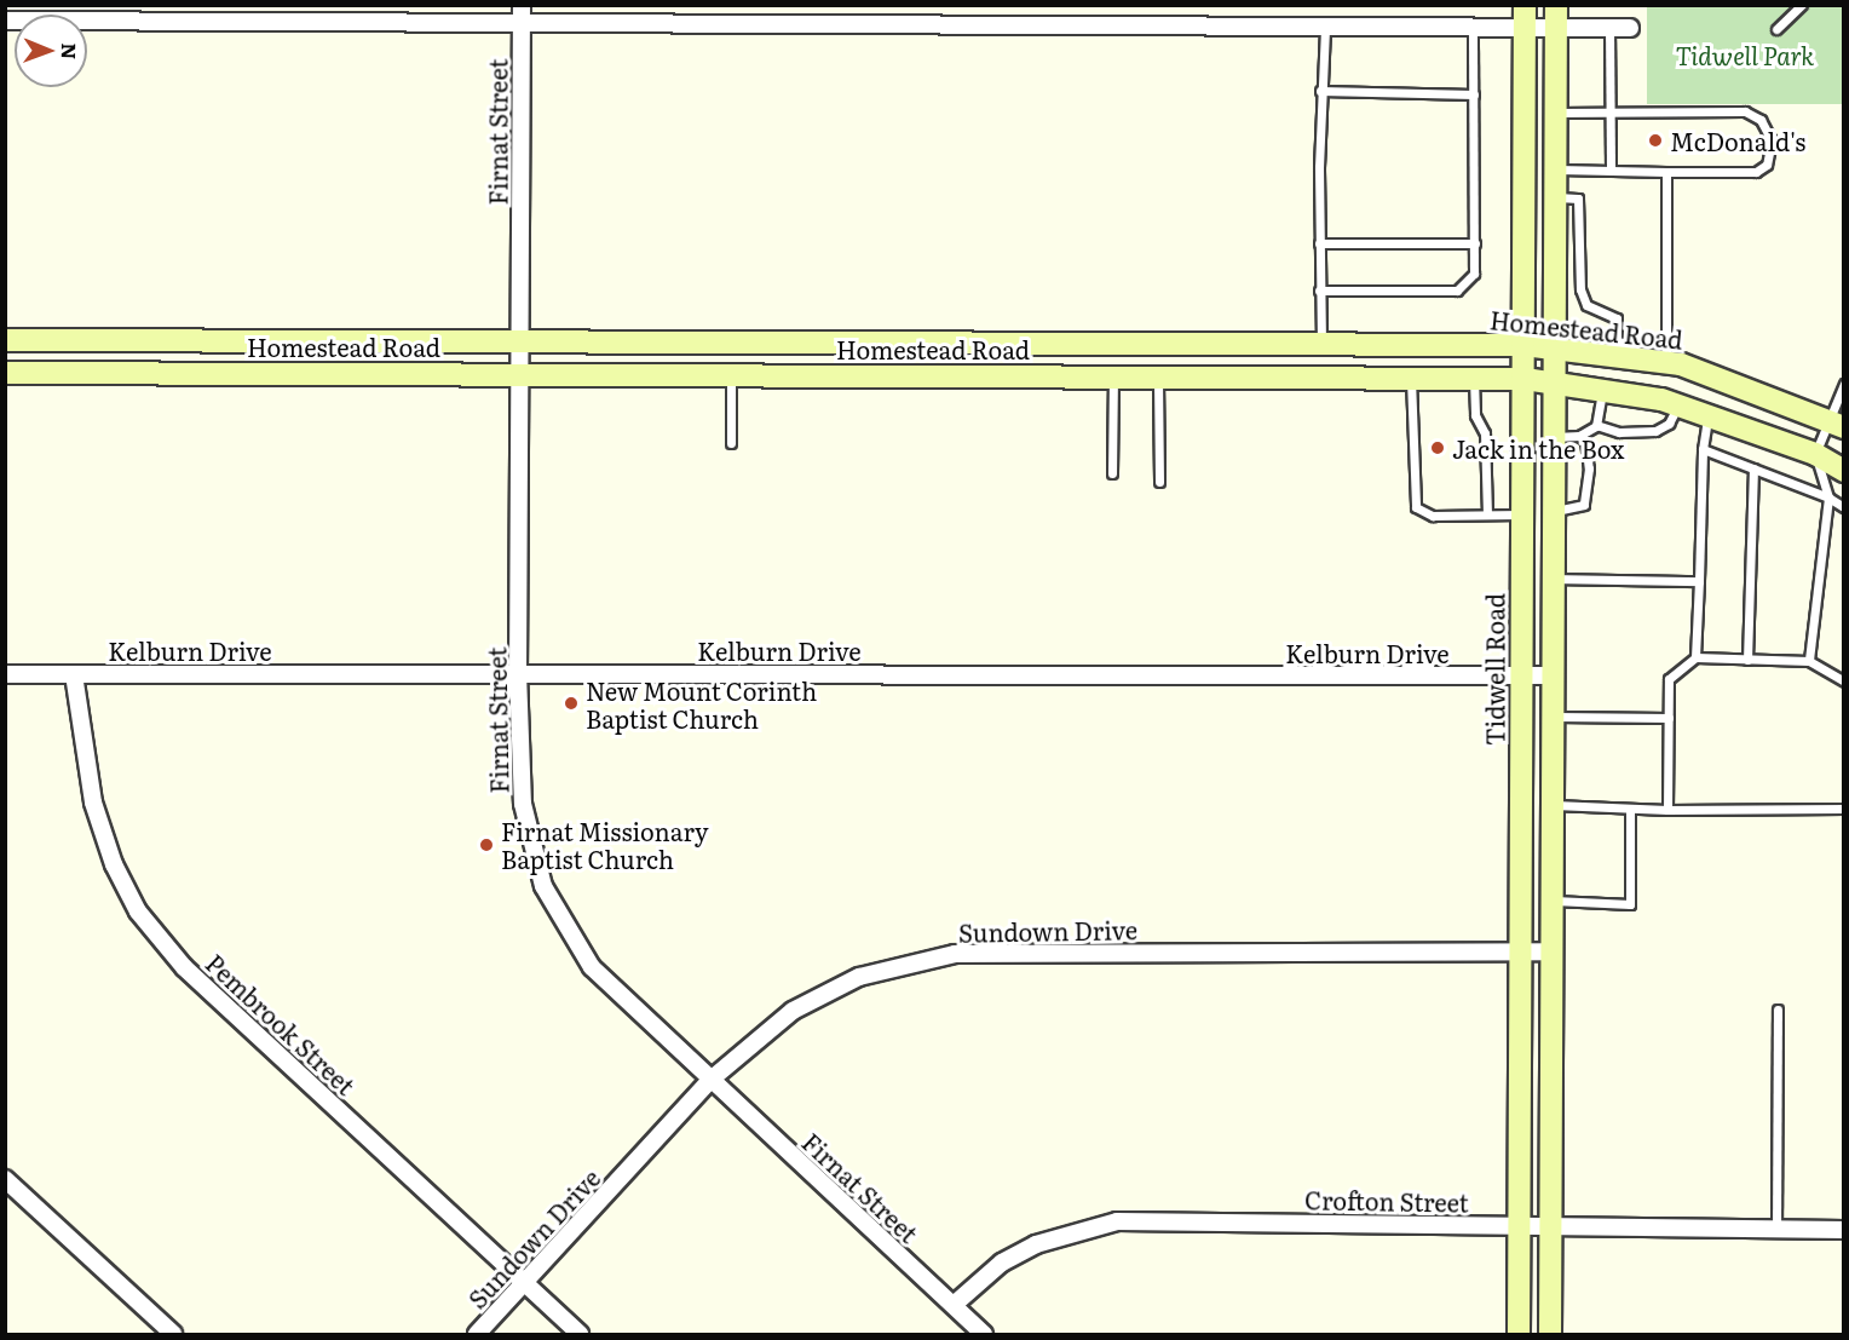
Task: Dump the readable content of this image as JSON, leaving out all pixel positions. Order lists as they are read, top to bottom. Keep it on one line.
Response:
{"streets":{"main road":["Homestead Road","Tidwell Road"],"street":["Firnat Street","Kelburn Drive","Sundown Drive","Pembrook Street","Crofton Street"]},"crossings":[["Firnat Street","Homestead Road"],["Firnat Street","Kelburn Drive"],["Firnat Street","Sundown Drive"],["Firnat Street","Crofton Street"],["Homestead Road","Tidwell Road"],["Kelburn Drive","Tidwell Road"],["Kelburn Drive","Pembrook Street"],["Tidwell Road","Sundown Drive"],["Tidwell Road","Crofton Street"],["Sundown Drive","Pembrook Street"]],"parks":["Tidwell Park"],"places":["McDonald's","Jack in the Box","New Mount Corinth Baptist Church","Firnat Missionary Baptist Church"],"north":"right"}
